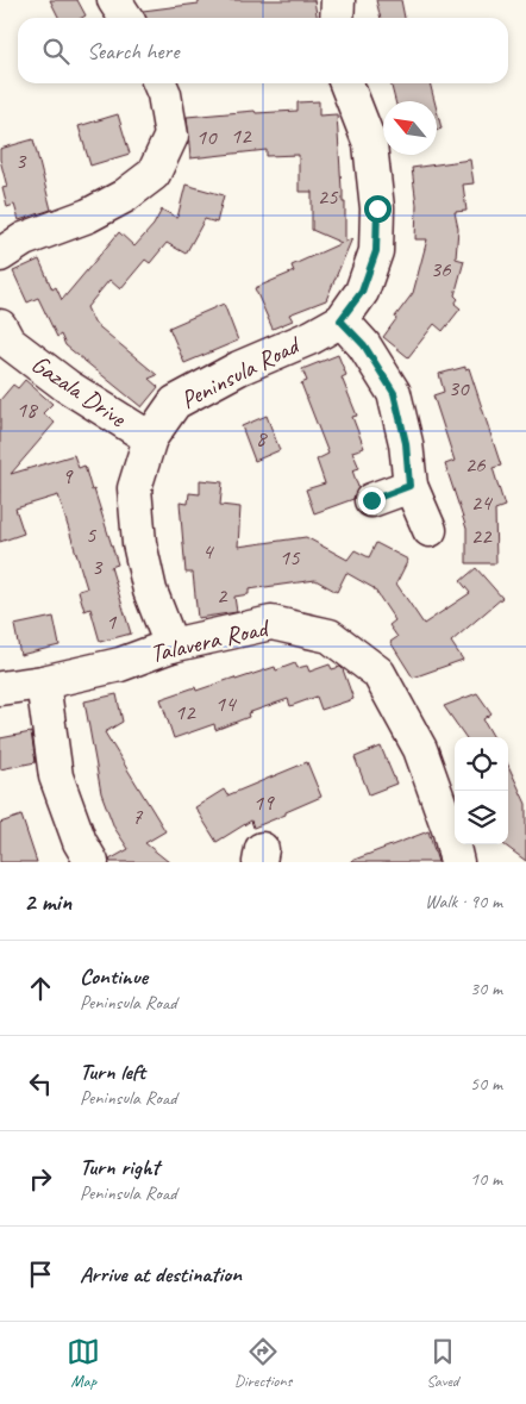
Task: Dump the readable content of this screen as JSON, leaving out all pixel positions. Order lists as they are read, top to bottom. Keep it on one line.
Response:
{"streets":{"street":["Peninsula Road","Gazala Drive","Talavera Road"]},"crossings":[["Peninsula Road","Gazala Drive"],["Peninsula Road","Talavera Road"]],"house_numbers":["12","10","3","25","36","30","18","8","26","9","24","5","22","4","15","3","2","1","14","12","19","7"],"north":"top left","page":{"search":"Search here","heading":["2 min","Walk · 90 m"],"list":[["Continue","Peninsula Road","30 m"],["Turn left","Peninsula Road","50 m"],["Turn right","Peninsula Road","10 m"],"Arrive at destination"],"nav":["Map","Directions","Saved"]}}
